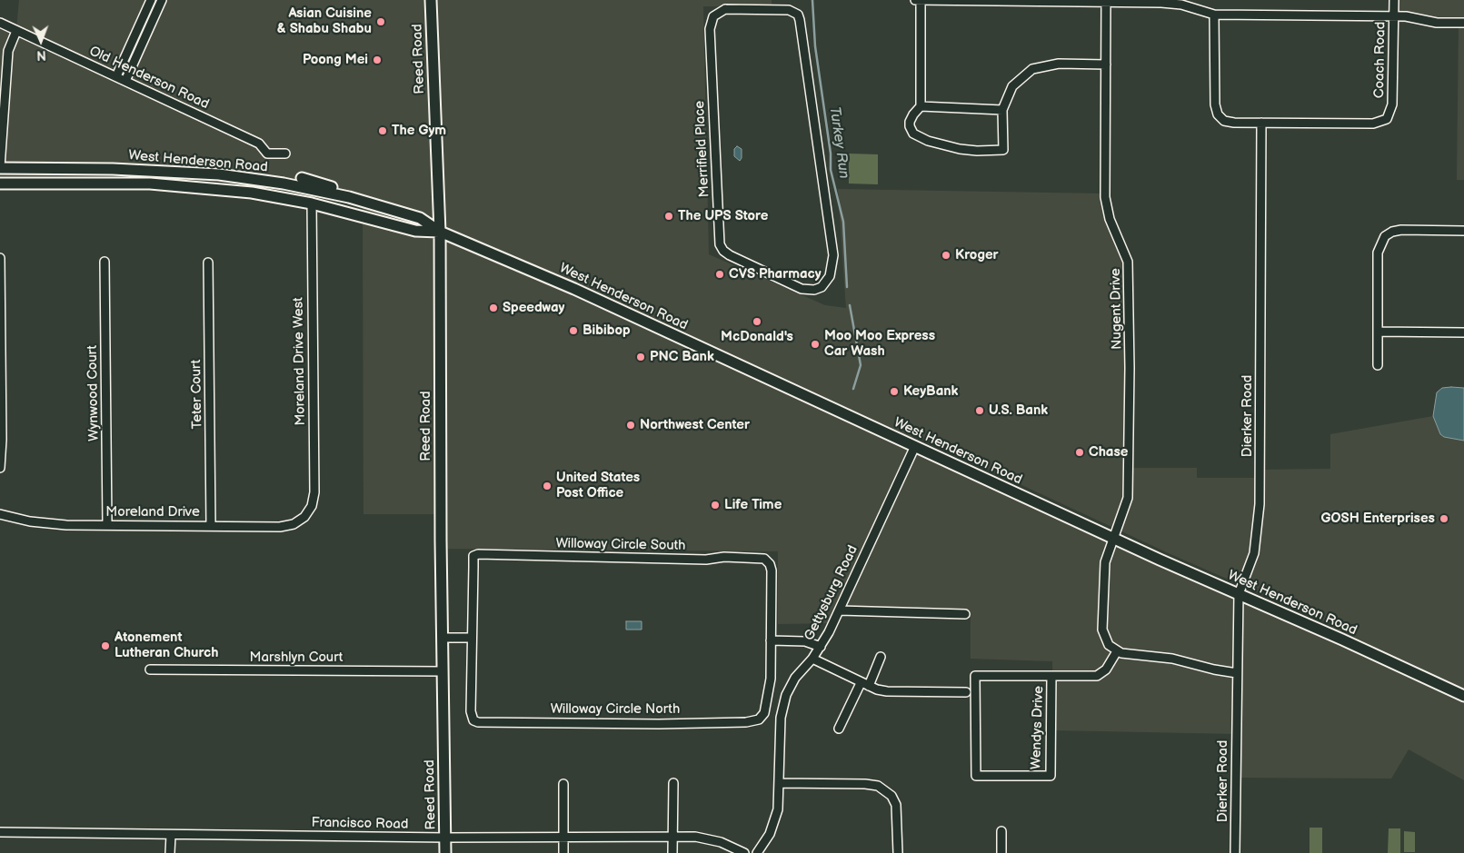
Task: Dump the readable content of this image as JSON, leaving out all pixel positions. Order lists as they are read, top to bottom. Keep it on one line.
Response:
{"streets":{"main road":["Reed Road","West Henderson Road"],"street":["Coach Road","Old Henderson Road","Merrifield Place","Nugent Drive","Moreland Drive West","Wynwood Court","Teter Court","Dierker Road","Moreland Drive","Willoway Circle South","Gettysburg Road","Marshlyn Court","Willoway Circle North","Wendys Drive","Francisco Road"]},"crossings":[["Reed Road","West Henderson Road"],["Reed Road","Marshlyn Court"],["Reed Road","Francisco Road"],["Coach Road","Dierker Road"],["West Henderson Road","Nugent Drive"],["West Henderson Road","Moreland Drive West"],["West Henderson Road","Dierker Road"],["West Henderson Road","Gettysburg Road"],["Moreland Drive West","Moreland Drive"],["Wynwood Court","Moreland Drive"],["Teter Court","Moreland Drive"],["Willoway Circle South","Willoway Circle North"]],"water":["Turkey Run"],"places":["Asian Cuisine & Shabu Shabu","Poong Mei","The Gym","The UPS Store","Kroger","CVS Pharmacy","Speedway","McDonald's","Bibibop","Moo Moo Express Car Wash","PNC Bank","KeyBank","U.S. Bank","Northwest Center","Chase","United States Post Office","Life Time","GOSH Enterprises","Atonement Lutheran Church"],"north":"bottom"}
